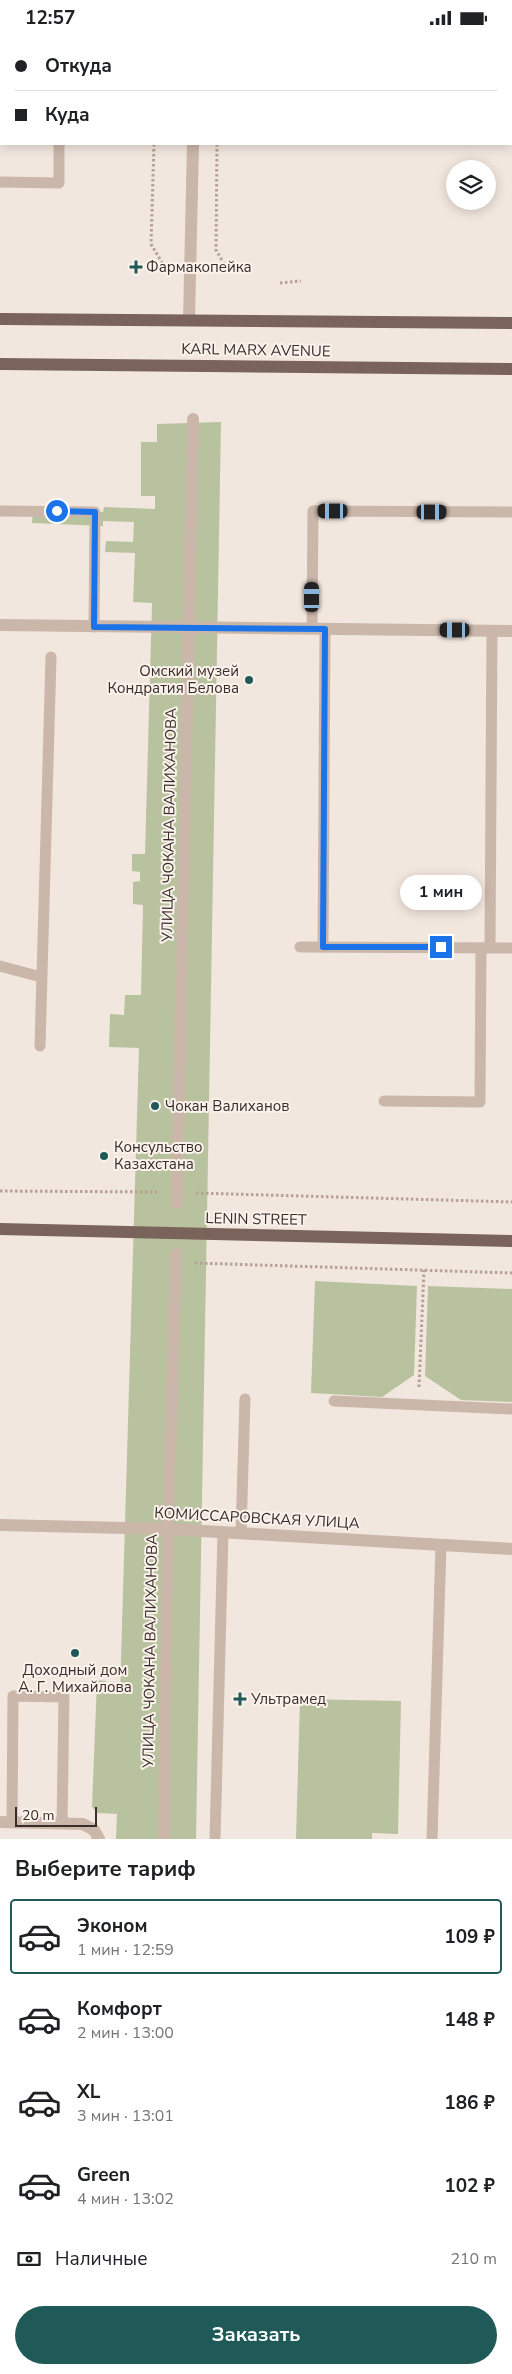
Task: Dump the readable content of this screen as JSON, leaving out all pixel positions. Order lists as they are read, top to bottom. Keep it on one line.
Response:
{"streets":{"main road":["KARL MARX AVENUE","LENIN STREET"],"street":["УЛИЦА ЧОКАНА ВАЛИХАНОВА","КОМИССАРОВСКАЯ УЛИЦА"]},"crossings":[["УЛИЦА ЧОКАНА ВАЛИХАНОВА","КОМИССАРОВСКАЯ УЛИЦА"]],"places":{"health":["Фармакопейка","Ультрамед"],"other":["Омский музей Кондратия Белова","Чокан Валиханов","Консульство Казахстана","Доходный дом А. Г. Михайлова"]},"scale_bar":"20 m","page":{"status":"12:57","banner":["Откуда","Куда"],"bubble":"1 мин","scale":"20 m","heading":"Выберите тариф","list":[{"name":"Эконом","note":"1 мин · 12:59","value":"109 ₽"},{"name":"Комфорт","note":"2 мин · 13:00","value":"148 ₽"},{"name":"XL","note":"3 мин · 13:01","value":"186 ₽"},{"name":"Green","note":"4 мин · 13:02","value":"102 ₽"}],"pay":["Наличные","210 m"],"buttons":"Заказать"}}
